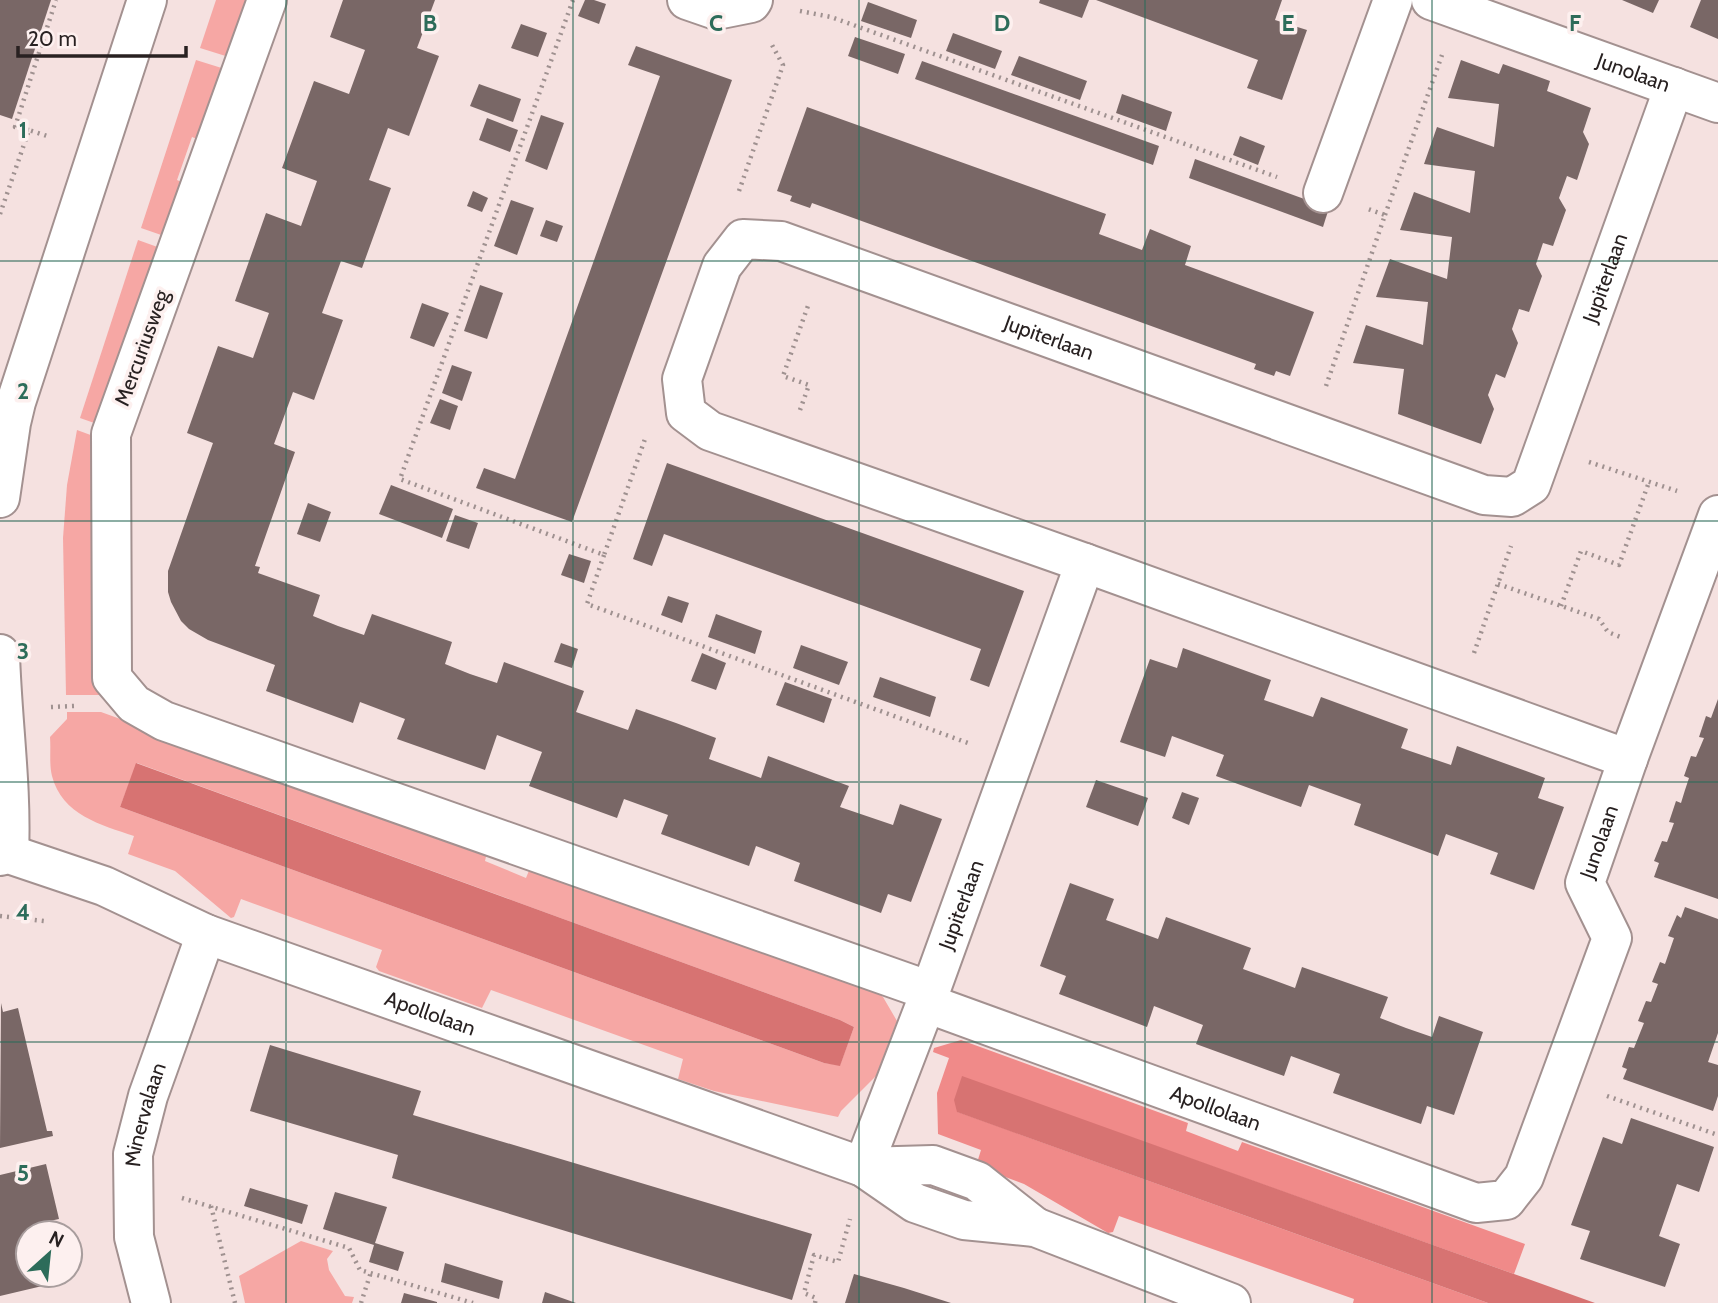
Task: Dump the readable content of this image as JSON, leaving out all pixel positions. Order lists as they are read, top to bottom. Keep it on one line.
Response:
{"streets":{"street":["Junolaan","Jupiterlaan","Mercuriusweg","Apollolaan","Minervalaan"]},"crossings":[["Junolaan","Jupiterlaan"],["Junolaan","Apollolaan"],["Jupiterlaan","Apollolaan"],["Mercuriusweg","Apollolaan"],["Apollolaan","Minervalaan"]],"scale_bar":"20 m","north":"top right","grid":{"columns":["B","C","D","E","F"],"rows":["1","2","3","4","5"]}}
